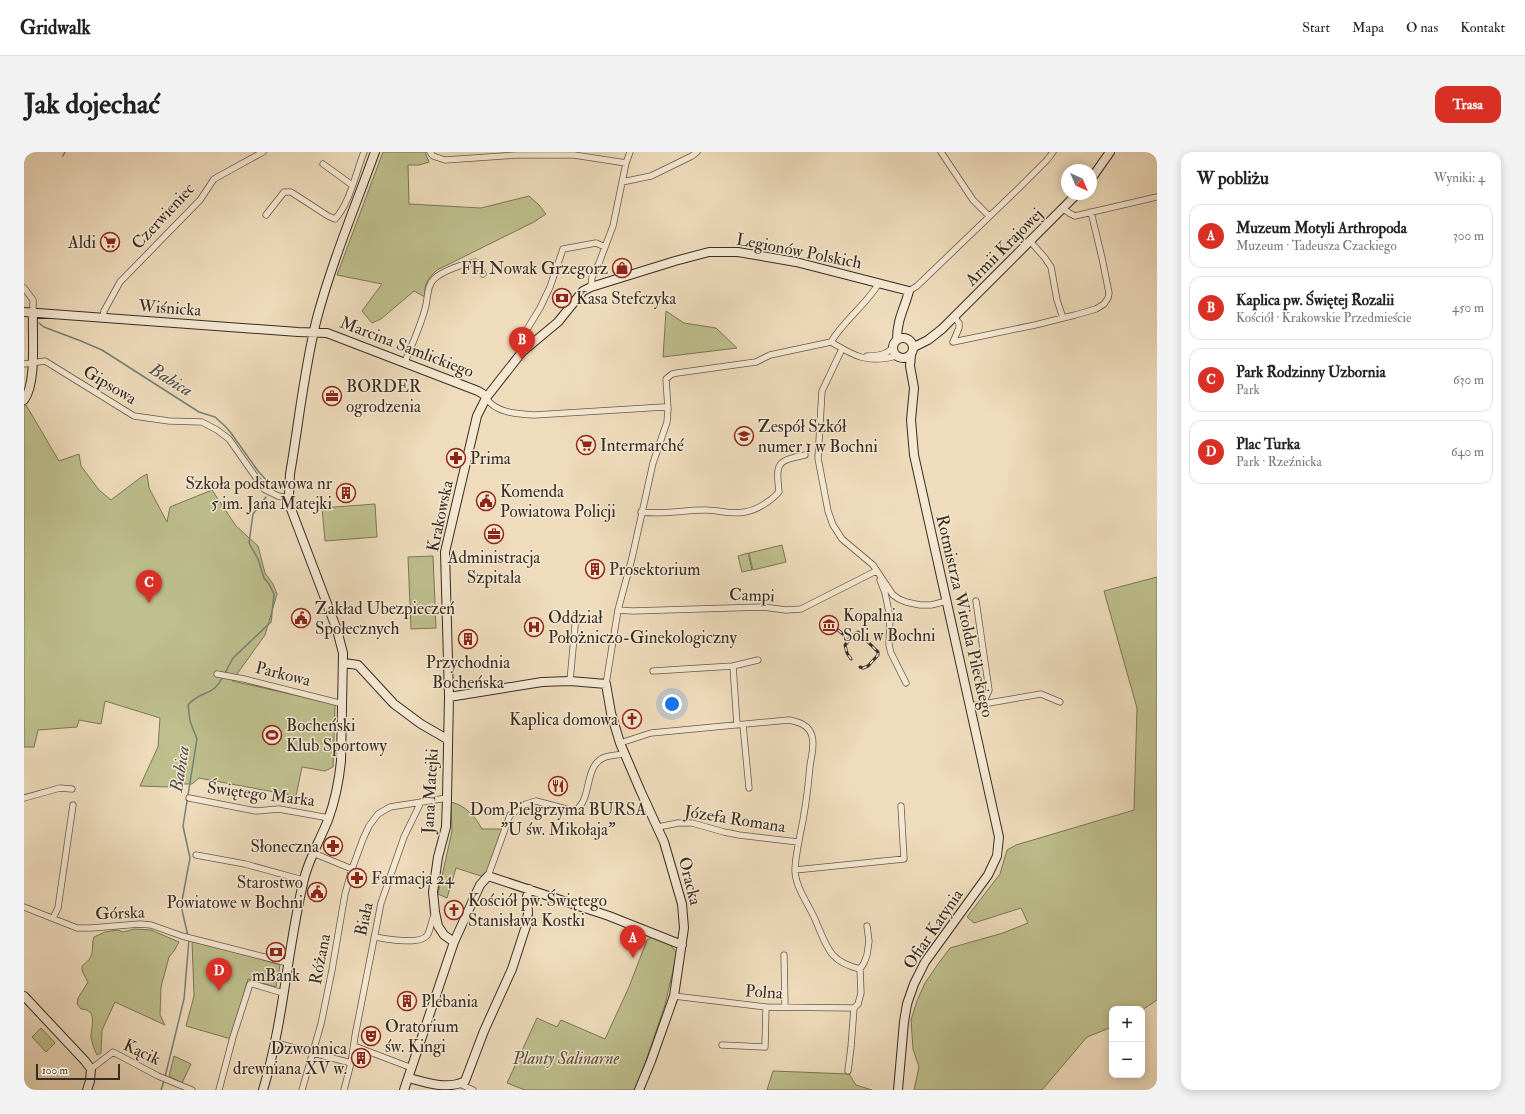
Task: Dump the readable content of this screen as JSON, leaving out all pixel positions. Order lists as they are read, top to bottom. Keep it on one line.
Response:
{"streets":{"street":["Czerwieniec","Armii Krajowej","Legionów Polskich","Wiśnicka","Marcina Samlickiego","Gipsowa","Krakowska","Campi","Rotmistrza Witolda Pileckiego","Parkowa","Jana Matejki","Świętego Marka","Józefa Romana","Oracka","Górska","Biała","Ofiar Katynia","Różana","Polna","Kącik"]},"crossings":[["Czerwieniec","Wiśnicka"],["Armii Krajowej","Rotmistrza Witolda Pileckiego"],["Legionów Polskich","Krakowska"],["Wiśnicka","Marcina Samlickiego"],["Marcina Samlickiego","Krakowska"],["Krakowska","Jana Matejki"],["Rotmistrza Witolda Pileckiego","Ofiar Katynia"],["Jana Matejki","Różana"],["Józefa Romana","Oracka"],["Oracka","Polna"],["Biała","Różana"]],"water":["Babica"],"parks":["Planty Salinarne"],"places":{"supermarket":["Aldi","Intermarché"],"shop":["FH Nowak Grzegorz"],"bank":["Kasa Stefczyka","mBank"],"office":["BORDER ogrodzenia","Administracja Szpitala"],"school or university":["Zespół Szkół numer 1 w Bochni"],"pharmacy":["Prima","Słoneczna","Farmacja 24"],"building":["Szkoła podstawowa nr 5 im. Jana Matejki","Prosektorium","Przychodnia Bocheńska","Plebania","Dzwonnica drewniana XV w."],"public building":["Komenda Powiatowa Policji","Zakład Ubezpieczeń Społecznych","Starostwo Powiatowe w Bochni"],"museum":["Kopalnia Soli w Bochni"],"hospital":["Oddział Położniczo-Ginekologiczny"],"church":["Kaplica domowa","Kościół pw. Świętego Stanisława Kostki"],"sports":["Bocheński Klub Sportowy"],"restaurant":["Dom Pielgrzyma BURSA \"U św. Mikołaja\""],"theatre":["Oratorium św. Kingi"]},"scale_bar":"100 m","north":"bottom right","page":{"header":"Gridwalk","nav":["Start","Mapa","O nas","Kontakt"],"buttons":"Trasa","title":"Jak dojechać","heading":["W pobliżu","Wyniki: 4"],"list":[{"mark":"A","name":"Muzeum Motyli Arthropoda","note":"Muzeum · Tadeusza Czackiego","value":"300 m"},{"mark":"B","name":"Kaplica pw. Świętej Rozalii","note":"Kościół · Krakowskie Przedmieście","value":"450 m"},{"mark":"C","name":"Park Rodzinny Uzbornia","note":"Park","value":"630 m"},{"mark":"D","name":"Plac Turka","note":"Park · Rzeźnicka","value":"640 m"}],"pins":["B","C","A","D"],"map_buttons":["+","−"],"scale":"100 m"}}
